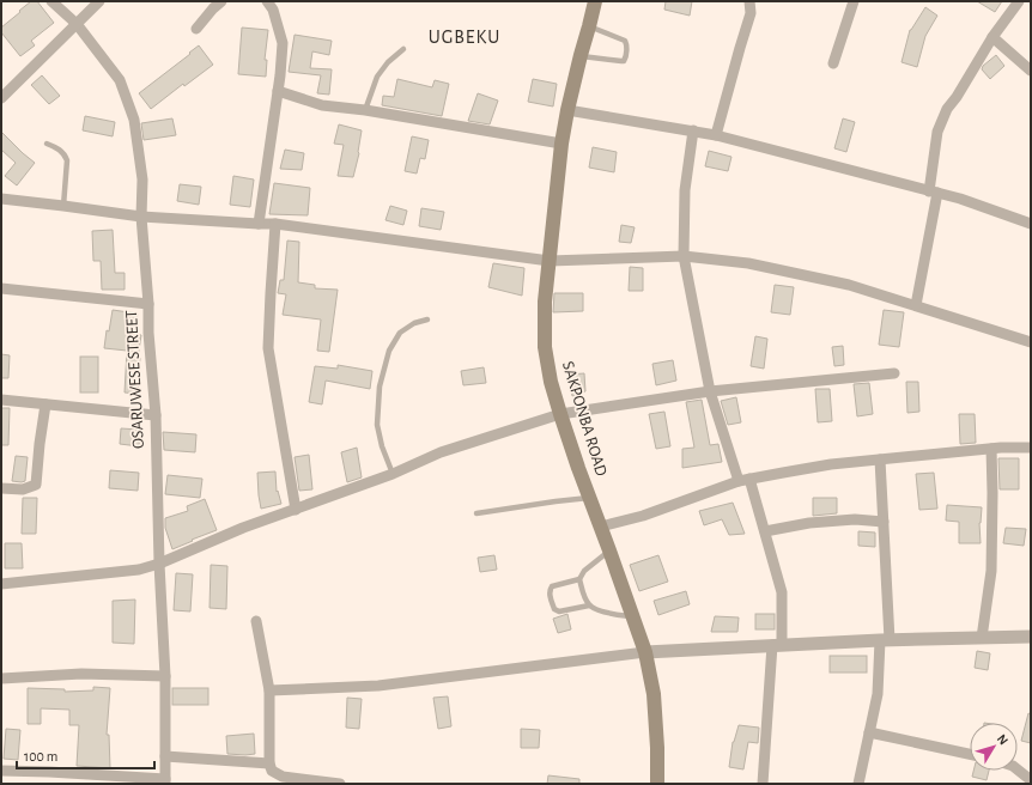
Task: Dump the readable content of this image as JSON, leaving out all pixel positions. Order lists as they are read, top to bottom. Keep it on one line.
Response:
{"streets":{"main road":["SAKPONBA ROAD"],"street":["OSARUWESE STREET"]},"districts":["UGBEKU"],"scale_bar":"100 m","north":"top right"}
